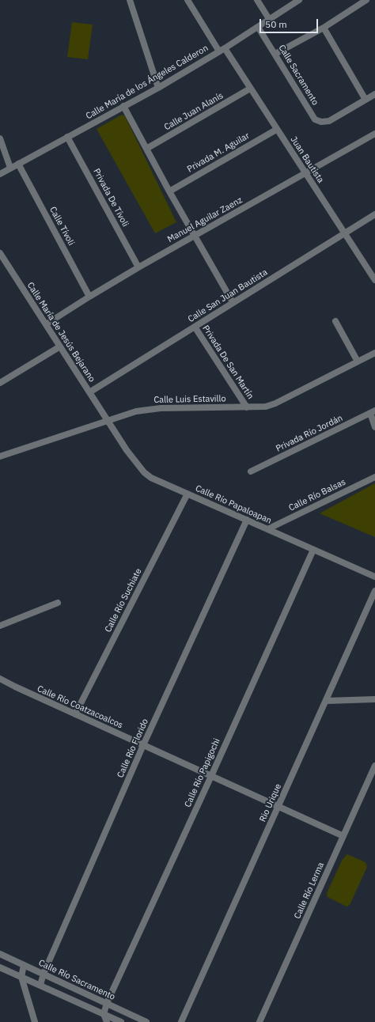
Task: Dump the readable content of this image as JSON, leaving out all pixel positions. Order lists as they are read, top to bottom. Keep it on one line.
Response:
{"streets":{"street":["Calle Sacramento","Calle María de los Ángeles Calderon","Calle Juan Alanís","Privada M. Aguilar","Juan Bautista","Privada De Tívoli","Manuel Aguilar Zaenz","Calle Tívoli","Calle San Juan Bautista","Calle María de Jesús Bejarano","Privada De San Martín","Calle Luis Estavillo","Privada Río Jordán","Calle Río Balsas","Calle Río Papaloapan","Calle Río Suchiate","Calle Río Coatzacoalcos","Calle Río Florido","Calle Río Papigochi","Rio Urique","Calle Río Lerma","Calle Río Sacramento"]},"crossings":[["Calle Sacramento","Calle María de los Ángeles Calderon"],["Calle María de los Ángeles Calderon","Juan Bautista"],["Calle María de los Ángeles Calderon","Privada De Tívoli"],["Calle María de los Ángeles Calderon","Calle Tívoli"],["Calle Juan Alanís","Juan Bautista"],["Privada M. Aguilar","Juan Bautista"],["Juan Bautista","Manuel Aguilar Zaenz"],["Juan Bautista","Calle San Juan Bautista"],["Privada De Tívoli","Manuel Aguilar Zaenz"],["Manuel Aguilar Zaenz","Calle Tívoli"],["Manuel Aguilar Zaenz","Calle María de Jesús Bejarano"],["Calle San Juan Bautista","Calle María de Jesús Bejarano"],["Calle San Juan Bautista","Privada De San Martín"],["Calle María de Jesús Bejarano","Calle Luis Estavillo"],["Calle María de Jesús Bejarano","Calle Río Papaloapan"],["Privada De San Martín","Calle Luis Estavillo"],["Calle Luis Estavillo","Calle Río Papaloapan"],["Calle Río Balsas","Calle Río Papaloapan"],["Calle Río Papaloapan","Calle Río Suchiate"],["Calle Río Papaloapan","Calle Río Florido"],["Calle Río Papaloapan","Calle Río Papigochi"],["Calle Río Suchiate","Calle Río Coatzacoalcos"],["Calle Río Coatzacoalcos","Calle Río Florido"],["Calle Río Coatzacoalcos","Calle Río Papigochi"],["Calle Río Coatzacoalcos","Rio Urique"],["Calle Río Coatzacoalcos","Calle Río Lerma"],["Calle Río Florido","Calle Río Sacramento"],["Calle Río Papigochi","Calle Río Sacramento"]],"scale_bar":"50 m"}
